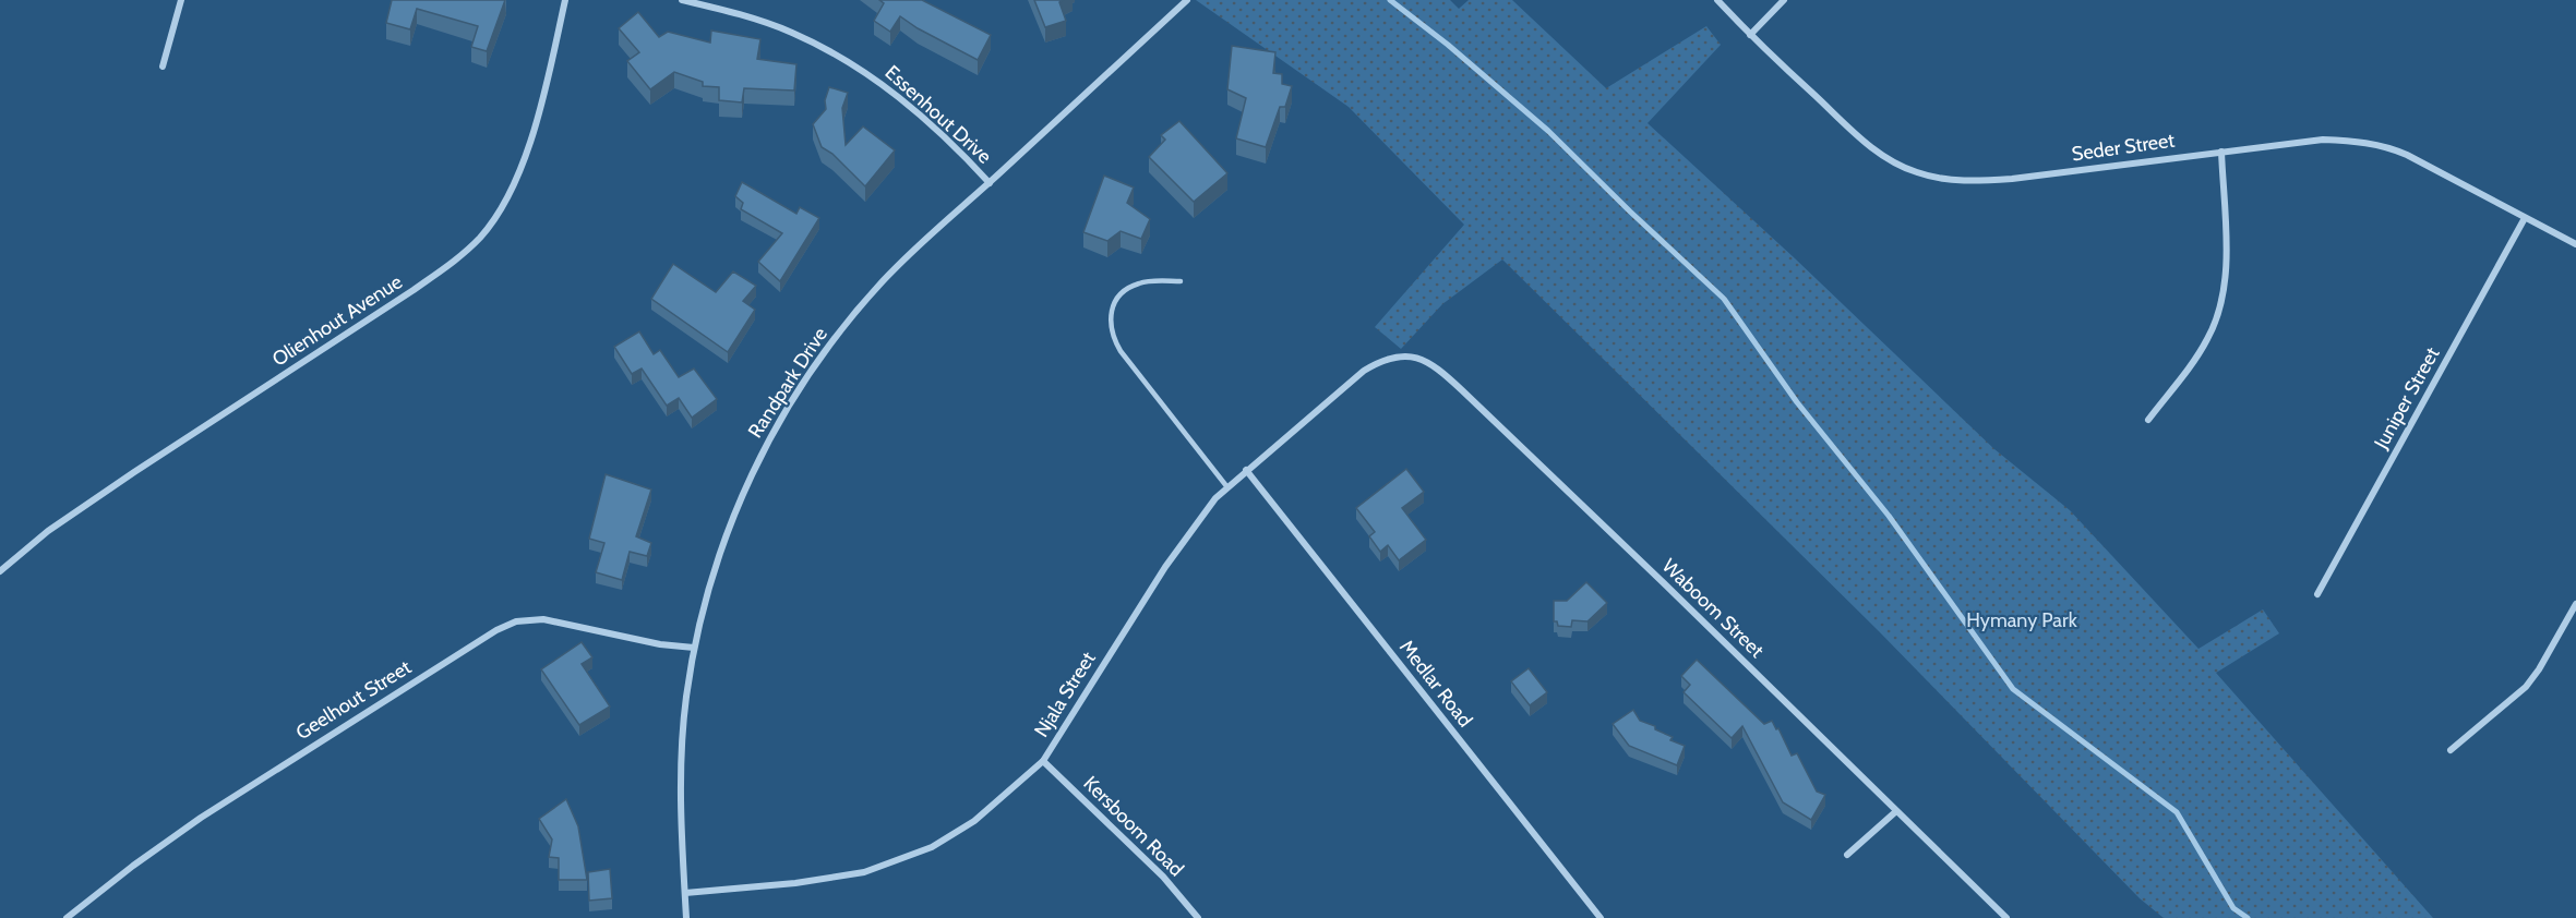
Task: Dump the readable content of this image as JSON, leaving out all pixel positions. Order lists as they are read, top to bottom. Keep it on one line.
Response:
{"streets":{"street":["Essenhout Drive","Seder Street","Olienhout Avenue","Randpark Drive","Juniper Street","Waboom Street","Medlar Road","Njala Street","Geelhout Street","Kersboom Road"]},"crossings":[["Essenhout Drive","Randpark Drive"],["Seder Street","Juniper Street"],["Randpark Drive","Njala Street"],["Randpark Drive","Geelhout Street"],["Waboom Street","Njala Street"],["Medlar Road","Njala Street"],["Njala Street","Kersboom Road"]],"parks":["Hymany Park"]}
